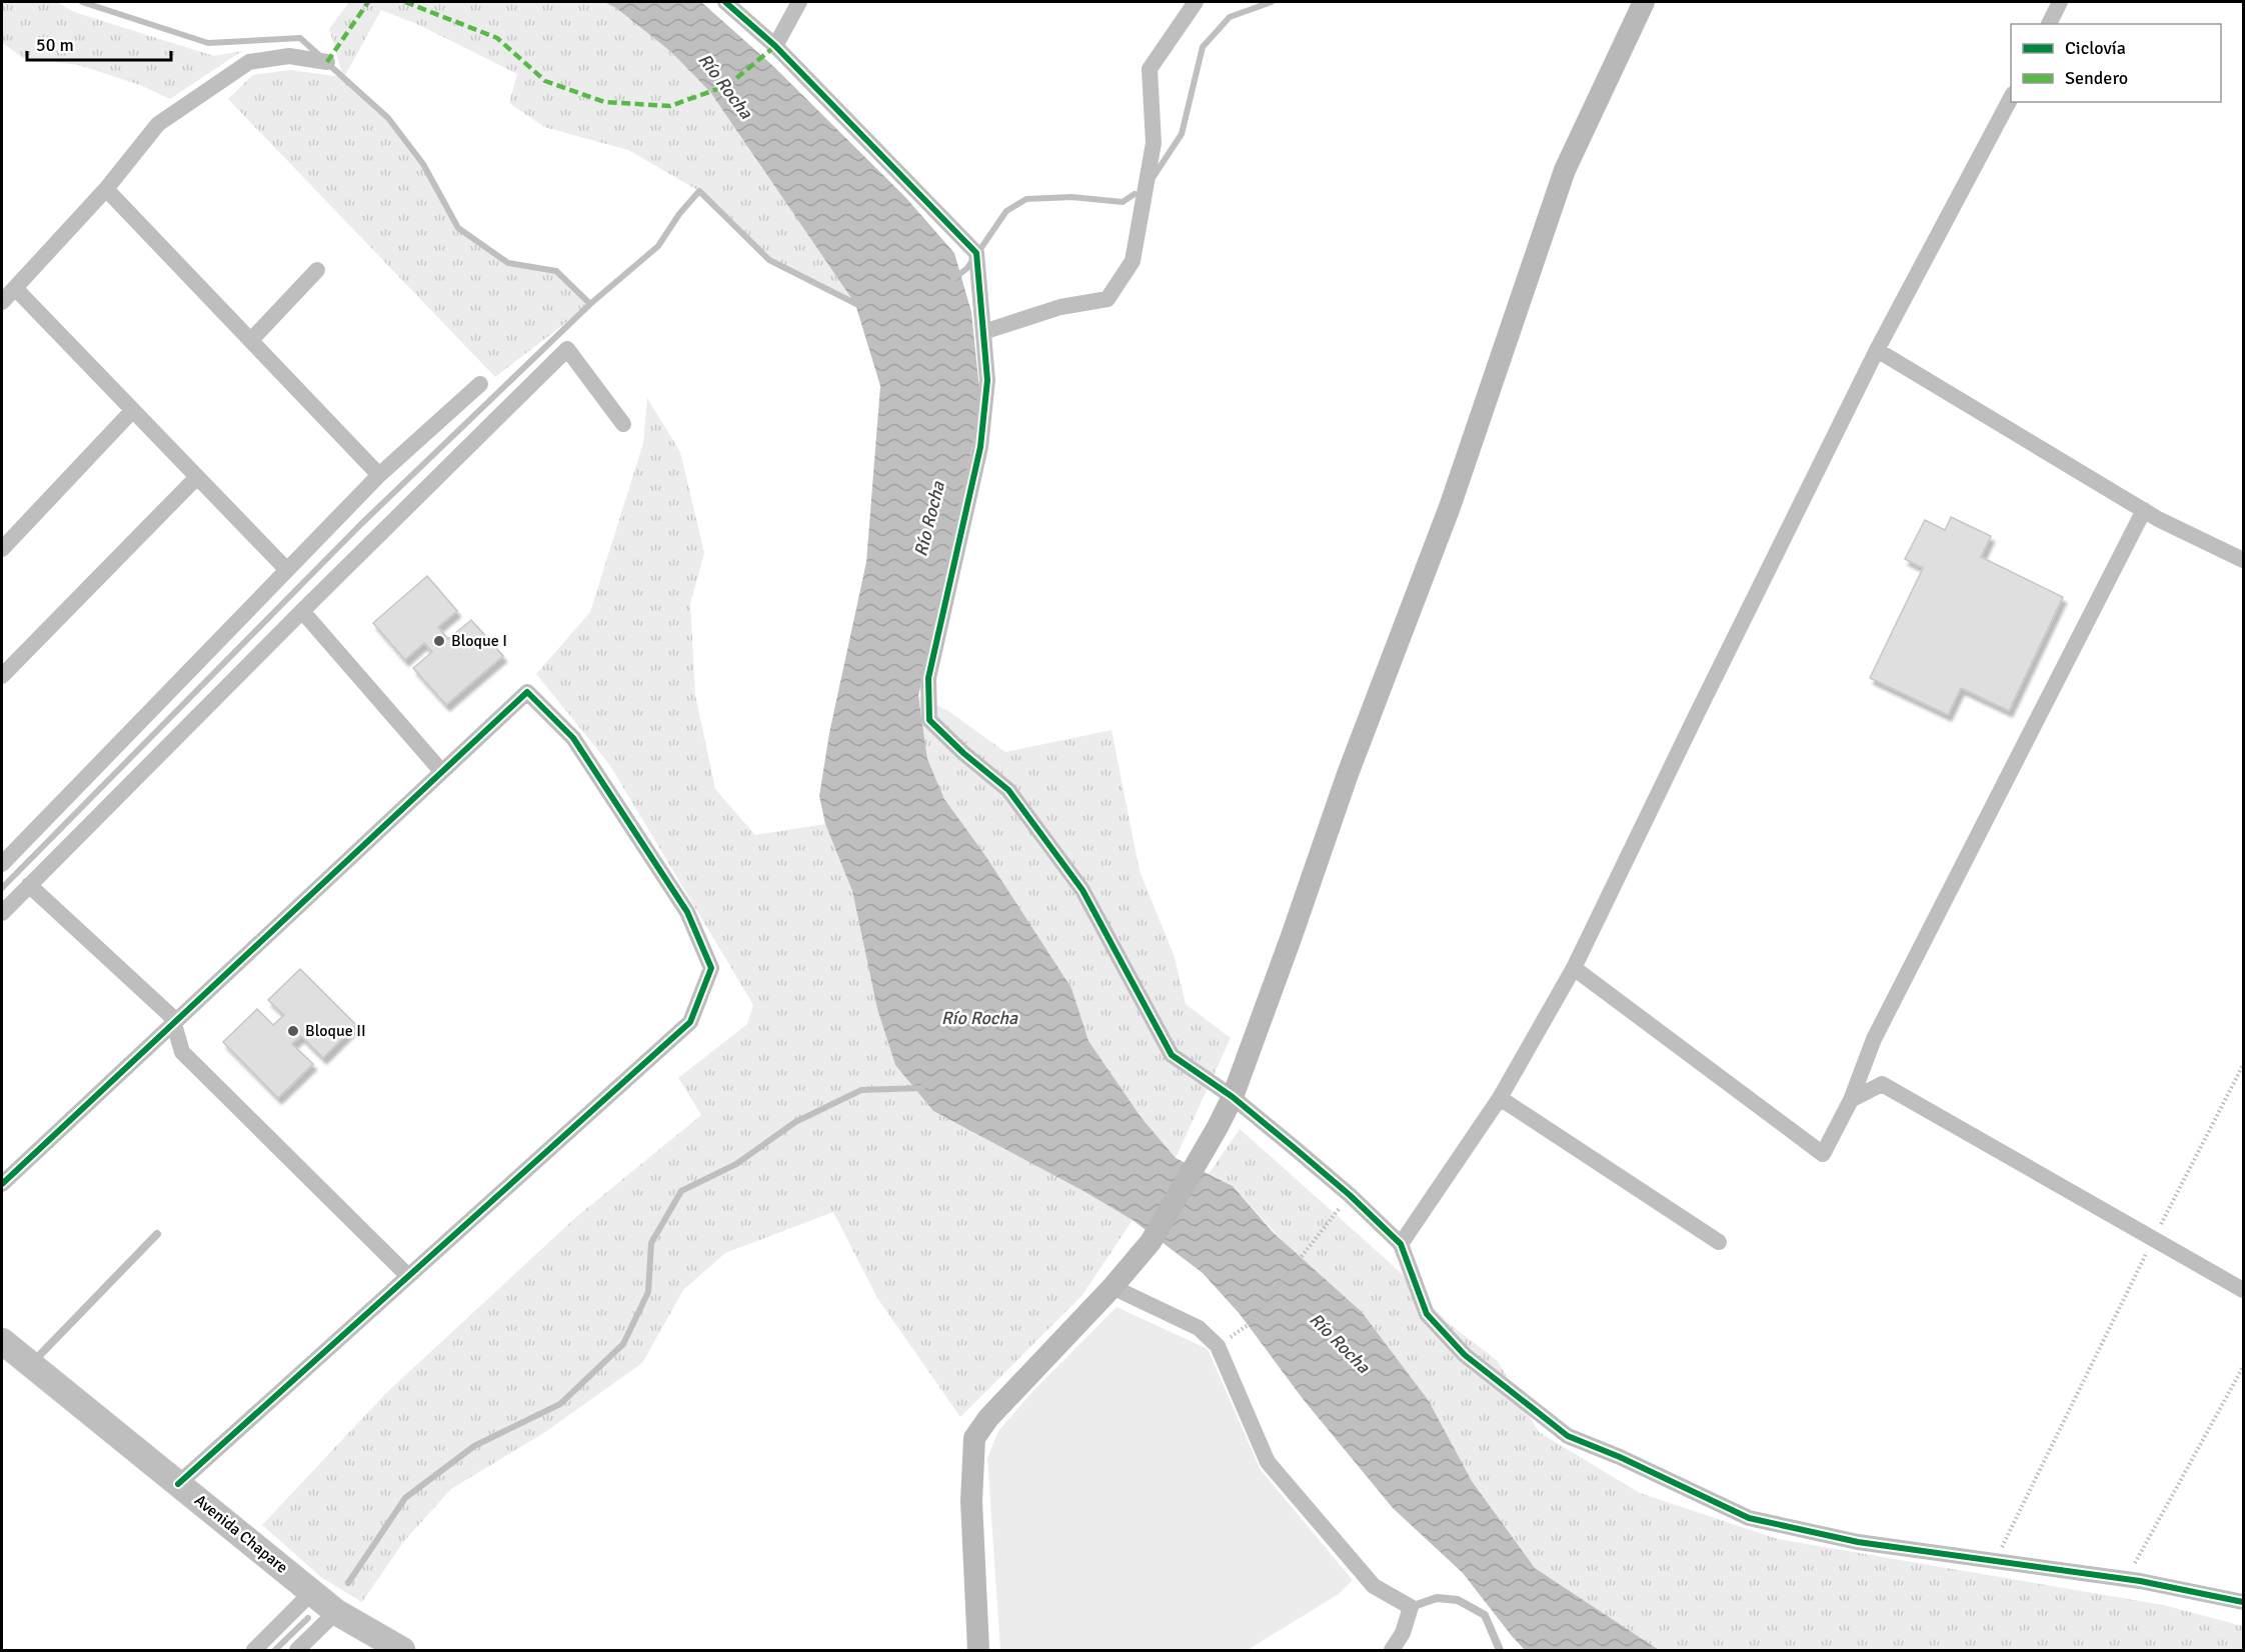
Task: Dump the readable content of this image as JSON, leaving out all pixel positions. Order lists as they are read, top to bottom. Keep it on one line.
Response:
{"streets":{"main road":["Avenida Chapare"]},"water":["Río Rocha"],"places":["Bloque I","Bloque II"],"legend":["Ciclovía","Sendero"],"scale_bar":"50 m"}
